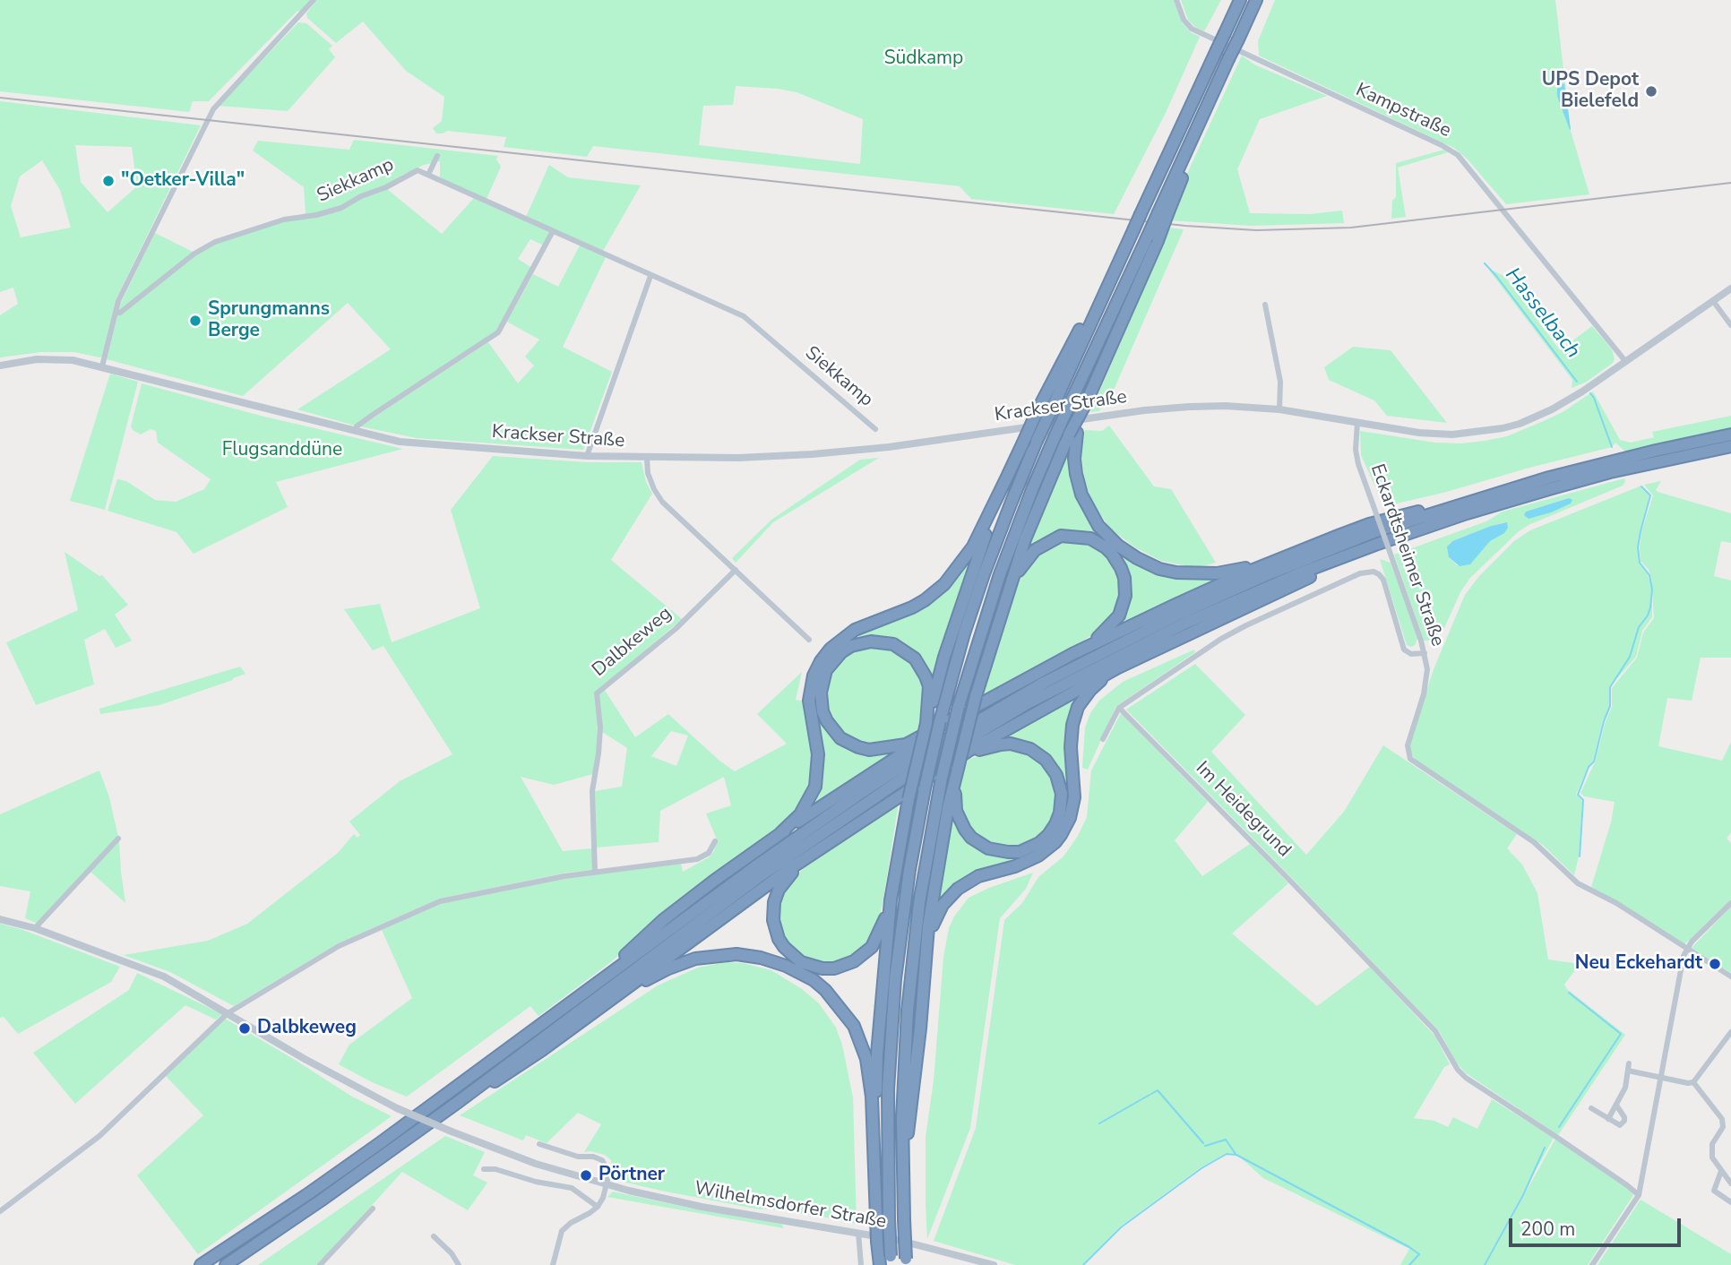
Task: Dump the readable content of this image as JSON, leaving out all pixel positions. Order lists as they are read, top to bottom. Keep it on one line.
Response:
{"streets":{"street":["Kampstraße","Siekkamp","Krackser Straße","Eckardtsheimer Straße","Dalbkeweg","Im Heidegrund","Wilhelmsdorfer Straße"]},"crossings":[["Kampstraße","Krackser Straße"],["Krackser Straße","Eckardtsheimer Straße"]],"water":["Hasselbach"],"parks":["Südkamp","Flugsanddüne"],"places":["UPS Depot Bielefeld","\"Oetker-Villa\"","Sprungmanns Berge","Neu Eckehardt","Dalbkeweg","Pörtner"],"scale_bar":"200 m"}
